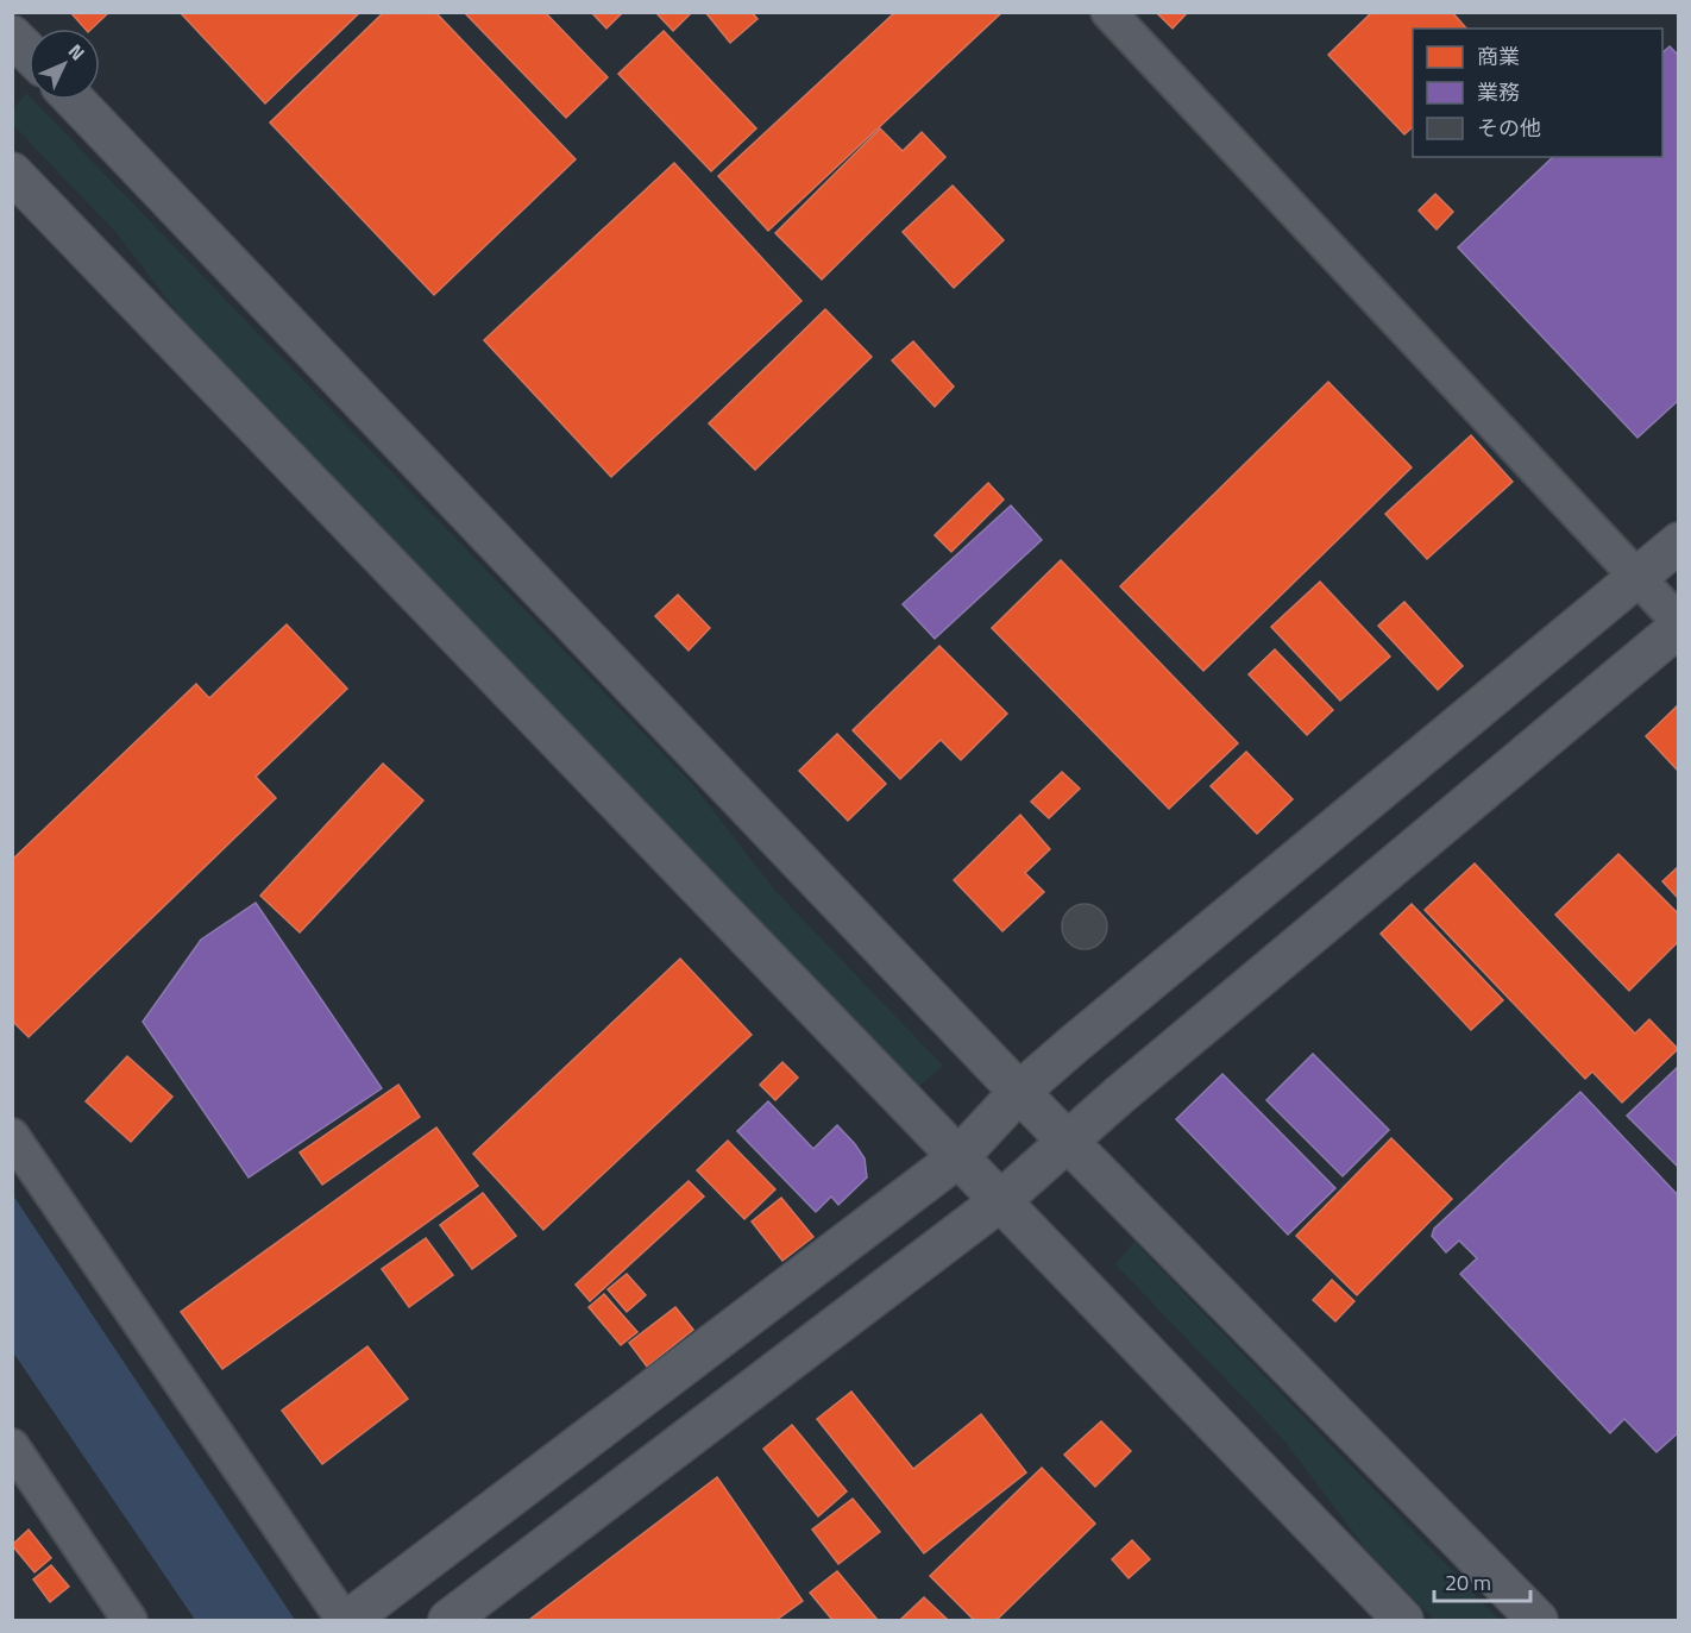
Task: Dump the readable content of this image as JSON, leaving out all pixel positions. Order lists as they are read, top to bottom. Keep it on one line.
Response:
{"legend":["商業","業務","その他"],"scale_bar":"20 m","north":"top right"}
